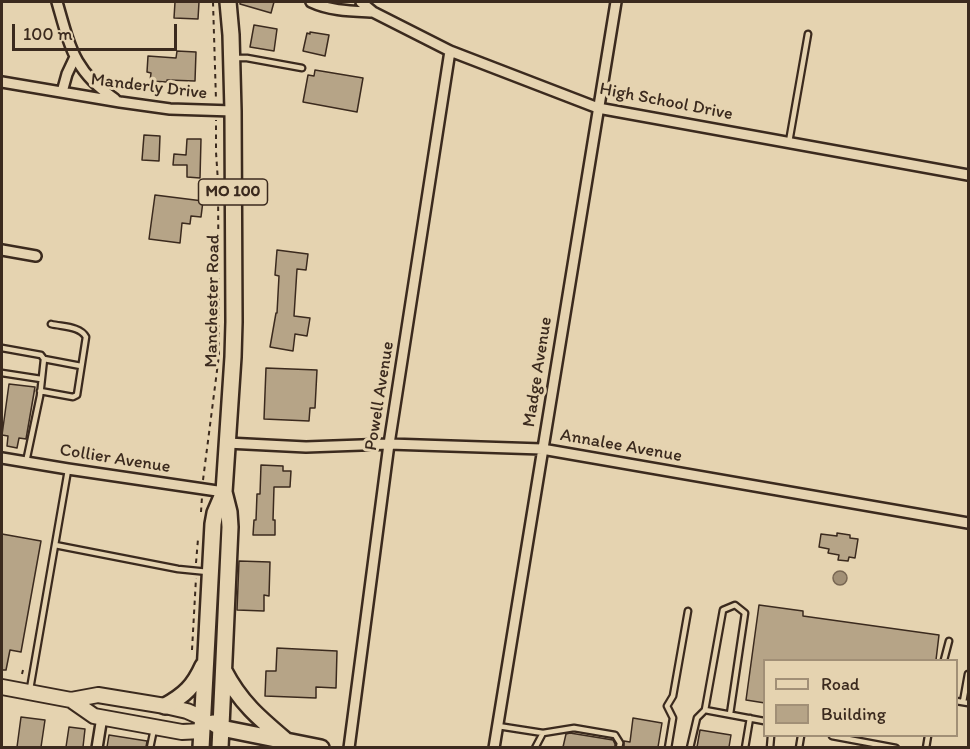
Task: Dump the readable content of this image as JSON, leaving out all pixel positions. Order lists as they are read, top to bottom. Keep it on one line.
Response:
{"streets":{"main road":["MO 100","Manchester Road"],"street":["Manderly Drive","High School Drive","Madge Avenue","Powell Avenue","Annalee Avenue","Collier Avenue"]},"crossings":[["Manderly Drive","Manchester Road"],["High School Drive","Madge Avenue"],["High School Drive","Powell Avenue"],["Manchester Road","Annalee Avenue"],["Manchester Road","Collier Avenue"],["Madge Avenue","Annalee Avenue"],["Powell Avenue","Annalee Avenue"]],"legend":["Road","Building"],"scale_bar":"100 m"}
